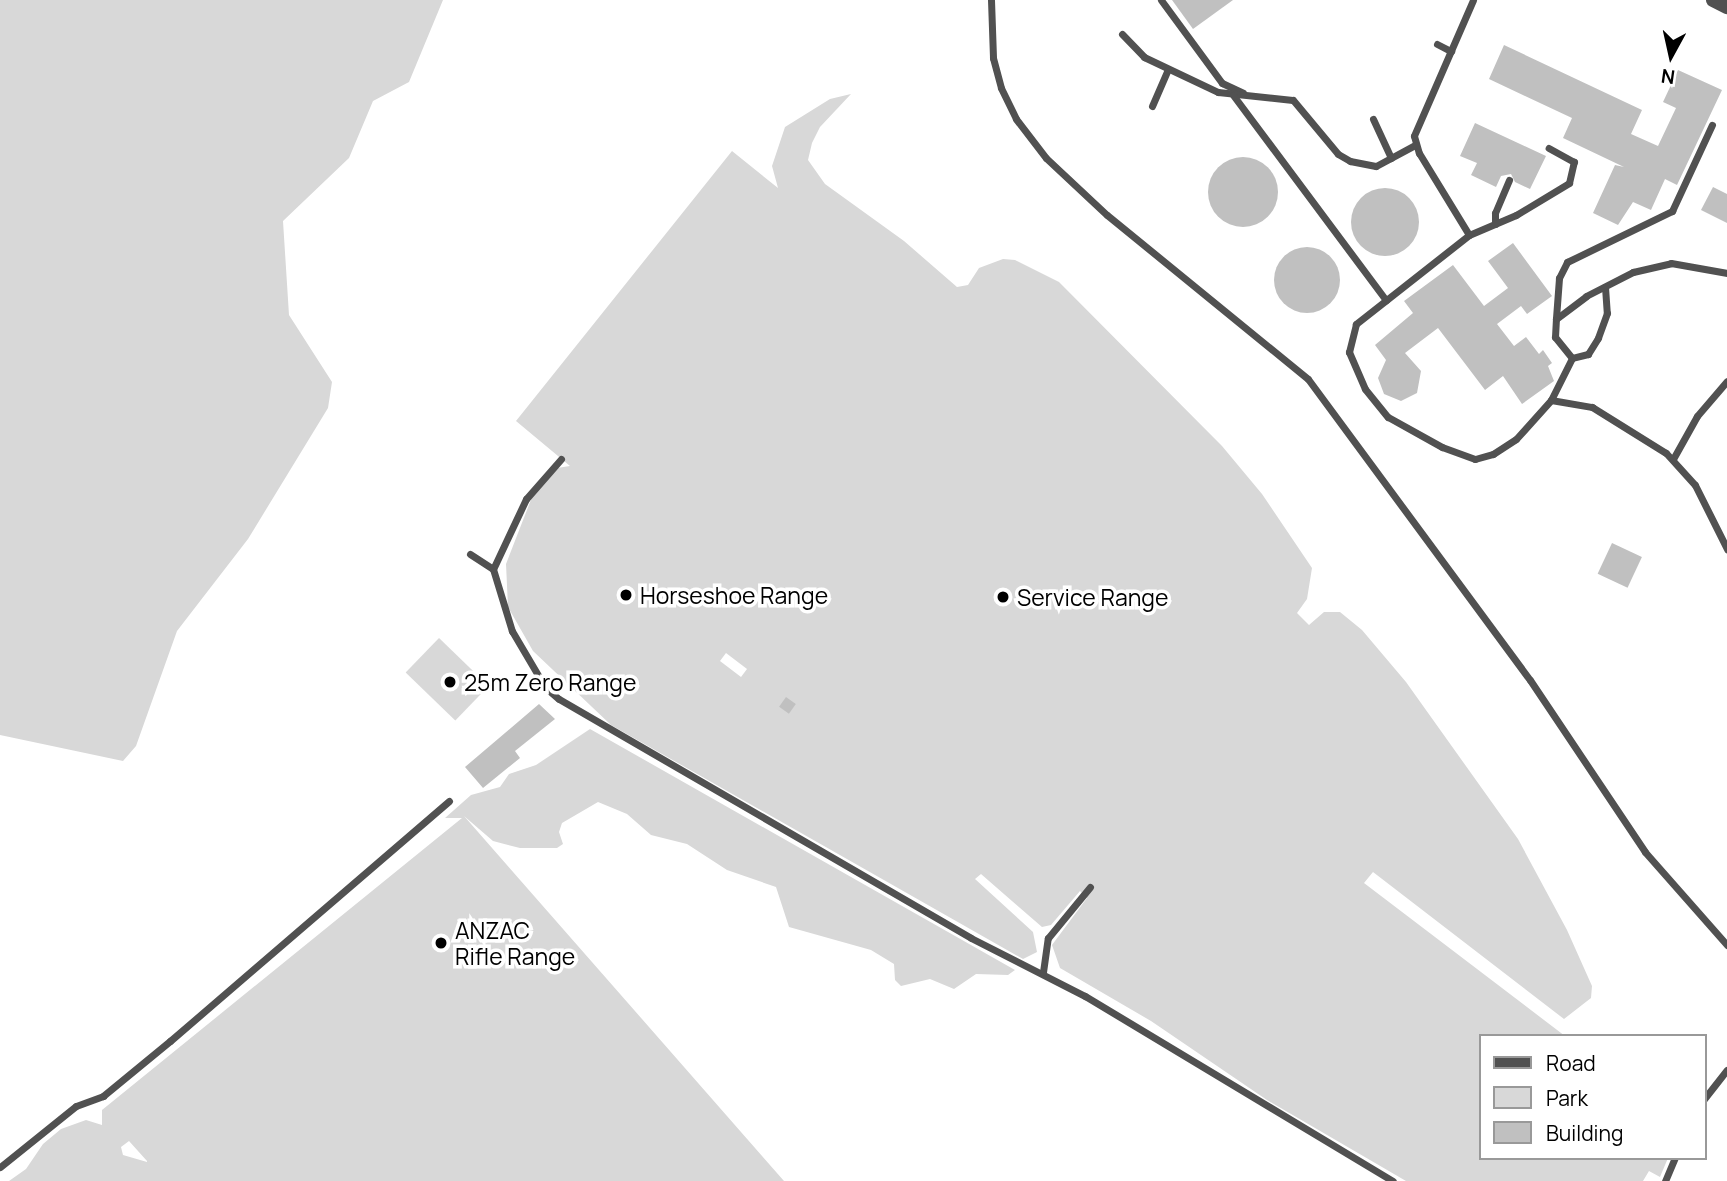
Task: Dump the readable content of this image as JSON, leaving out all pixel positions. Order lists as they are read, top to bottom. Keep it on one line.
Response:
{"places":["Horseshoe Range","Service Range","25m Zero Range","ANZAC Rifle Range"],"legend":["Road","Park","Building"],"north":"bottom"}
